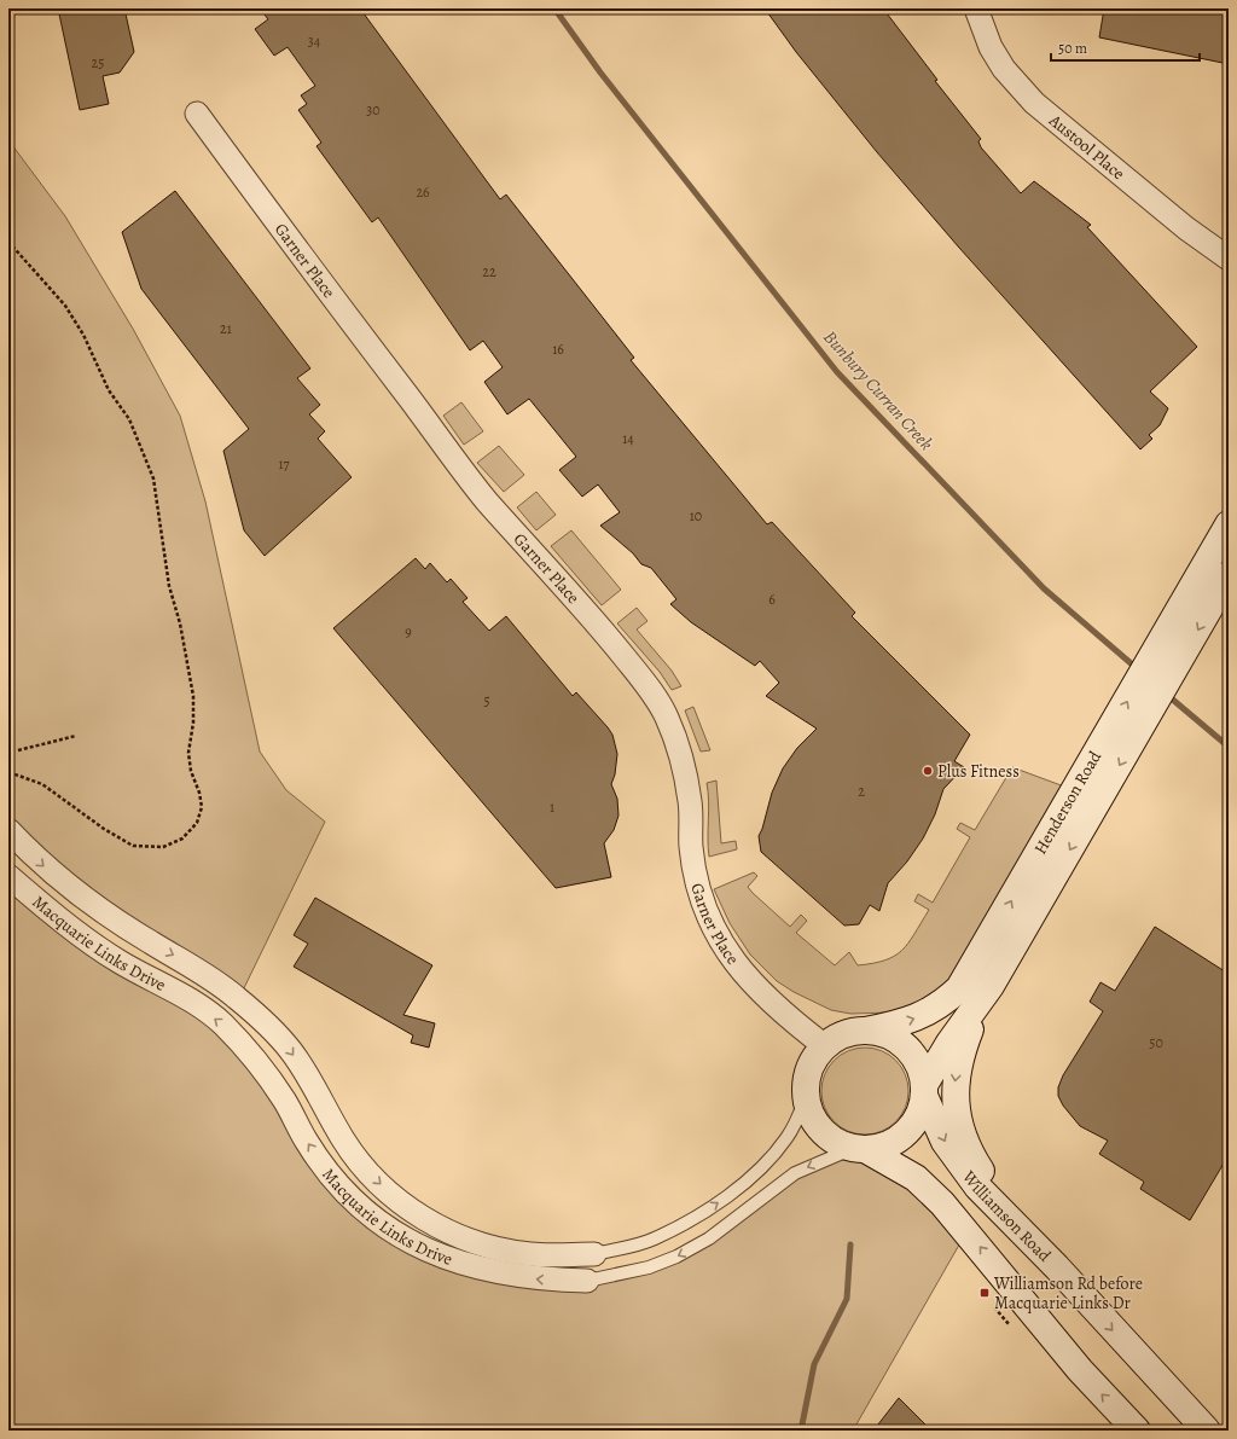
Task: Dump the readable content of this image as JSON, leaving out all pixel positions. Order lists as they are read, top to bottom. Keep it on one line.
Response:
{"streets":{"main road":["Henderson Road","Williamson Road"],"street":["Austool Place","Garner Place","Macquarie Links Drive"]},"crossings":[["Garner Place","Henderson Road"],["Garner Place","Macquarie Links Drive"],["Garner Place","Williamson Road"],["Henderson Road","Macquarie Links Drive"],["Henderson Road","Williamson Road"],["Macquarie Links Drive","Williamson Road"]],"water":["Bunbury Curran Creek"],"places":{"other":["Plus Fitness"],"transit":["Williamson Rd before Macquarie Links Dr"]},"house_numbers":["34","25","30","26","22","21","16","14","17","10","6","9","5","2","1","50"],"scale_bar":"50 m"}
